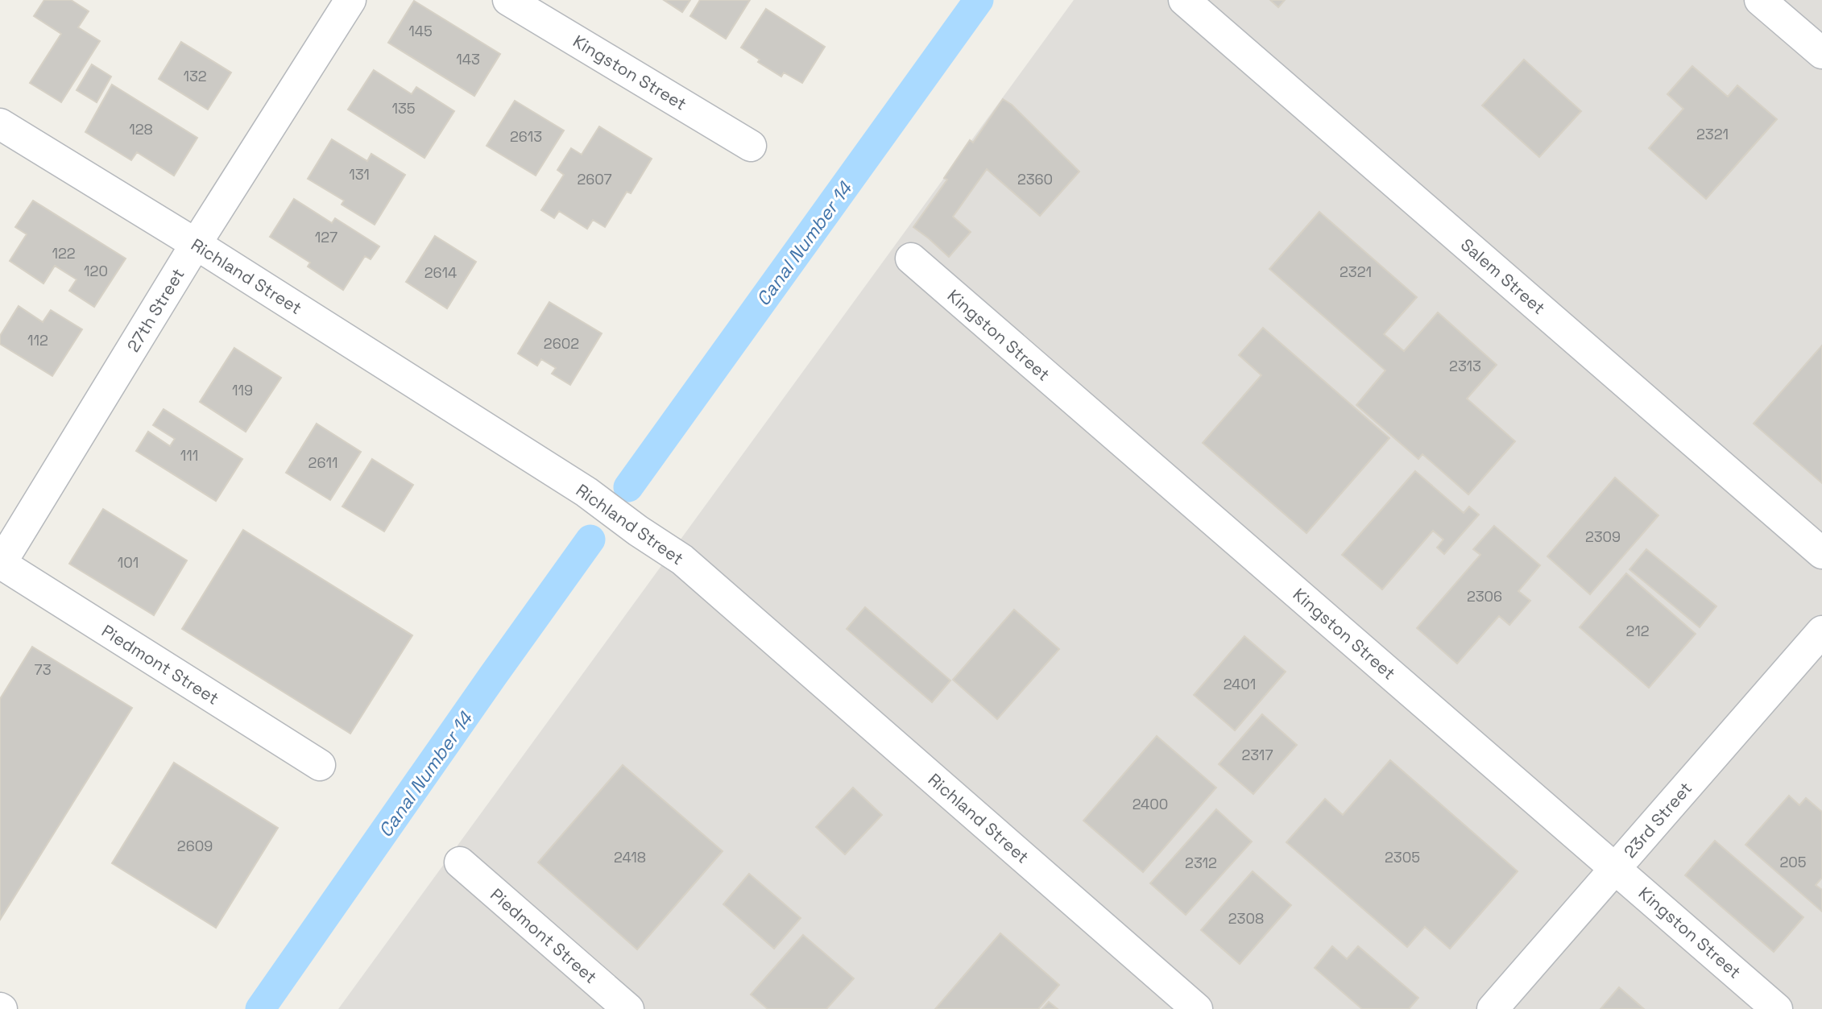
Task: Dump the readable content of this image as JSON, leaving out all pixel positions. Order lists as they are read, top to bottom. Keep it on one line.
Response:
{"streets":{"street":["Kingston Street","Richland Street","Salem Street","27th Street","Piedmont Street","23rd Street"]},"crossings":[["Kingston Street","23rd Street"],["Richland Street","27th Street"],["27th Street","Piedmont Street"]],"water":["Canal Number 14"],"house_numbers":["145","143","132","135","128","2321","2613","131","2607","2360","127","122","120","2321","2614","112","2602","2313","119","111","2611","2309","101","2306","212","73","2401","2317","2400","2609","2418","2305","205","2312","2308"]}
